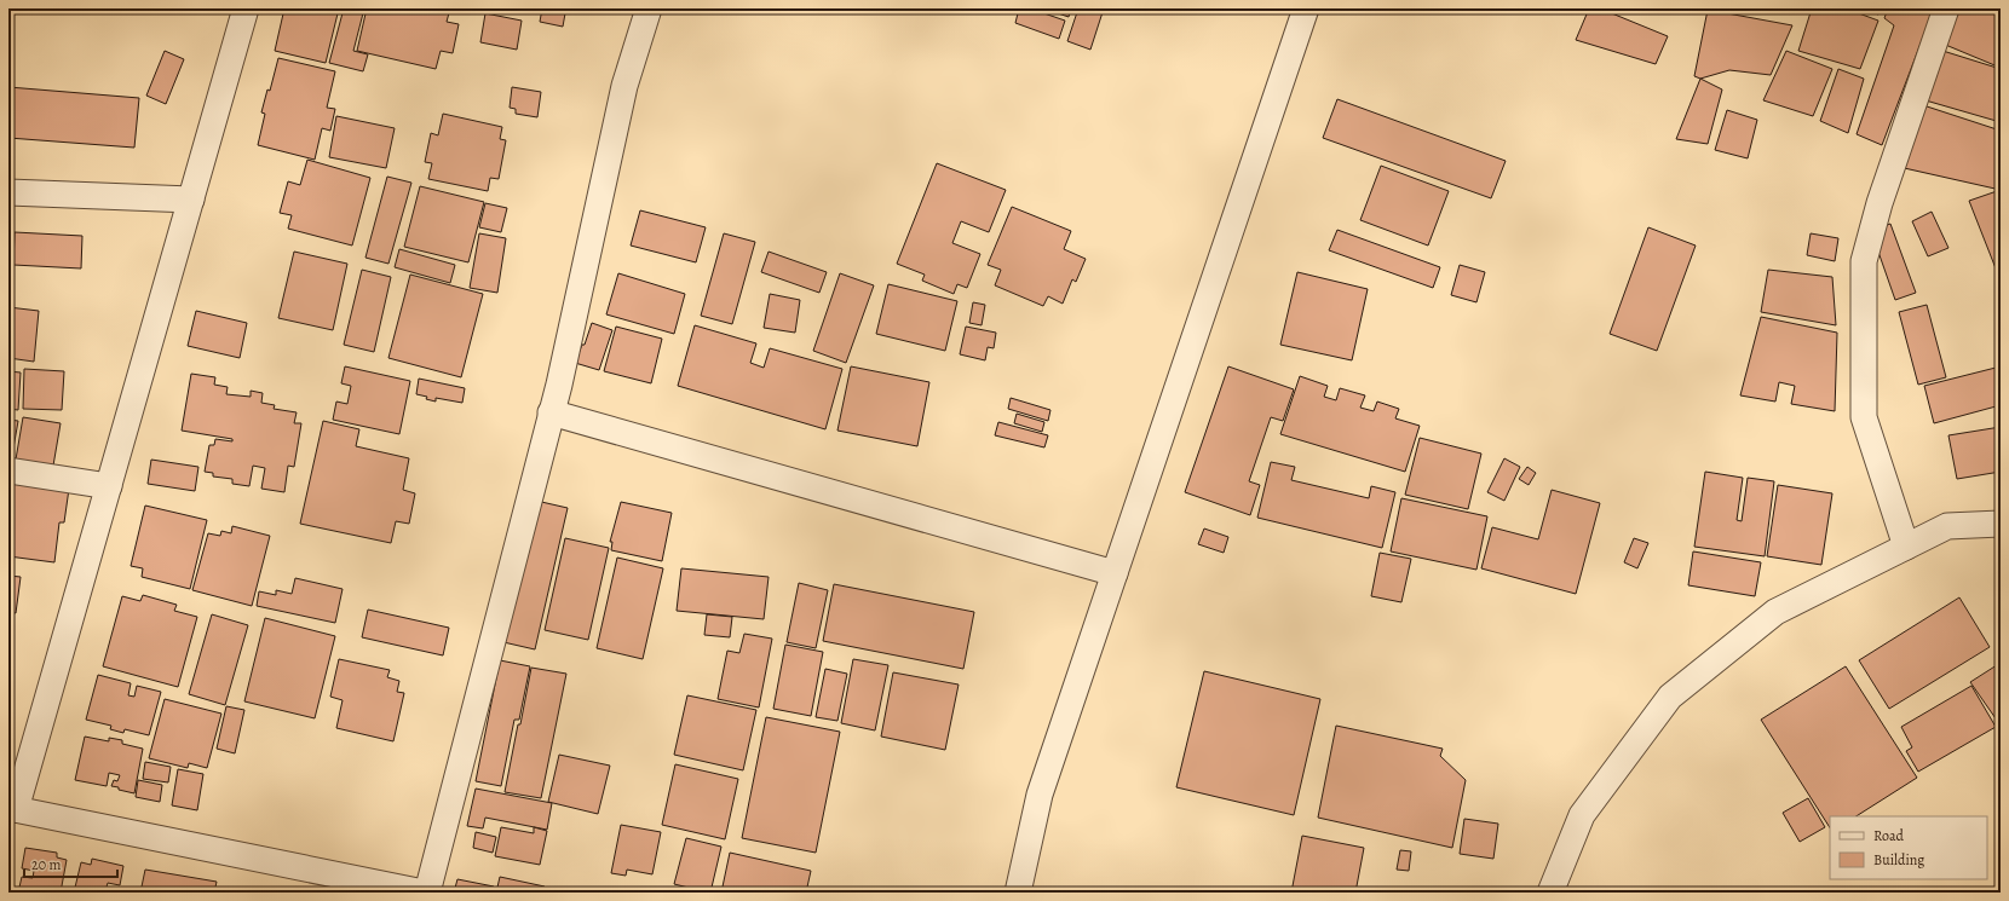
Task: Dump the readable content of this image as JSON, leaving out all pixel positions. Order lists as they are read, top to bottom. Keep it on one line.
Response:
{"legend":["Road","Building"],"scale_bar":"20 m"}
